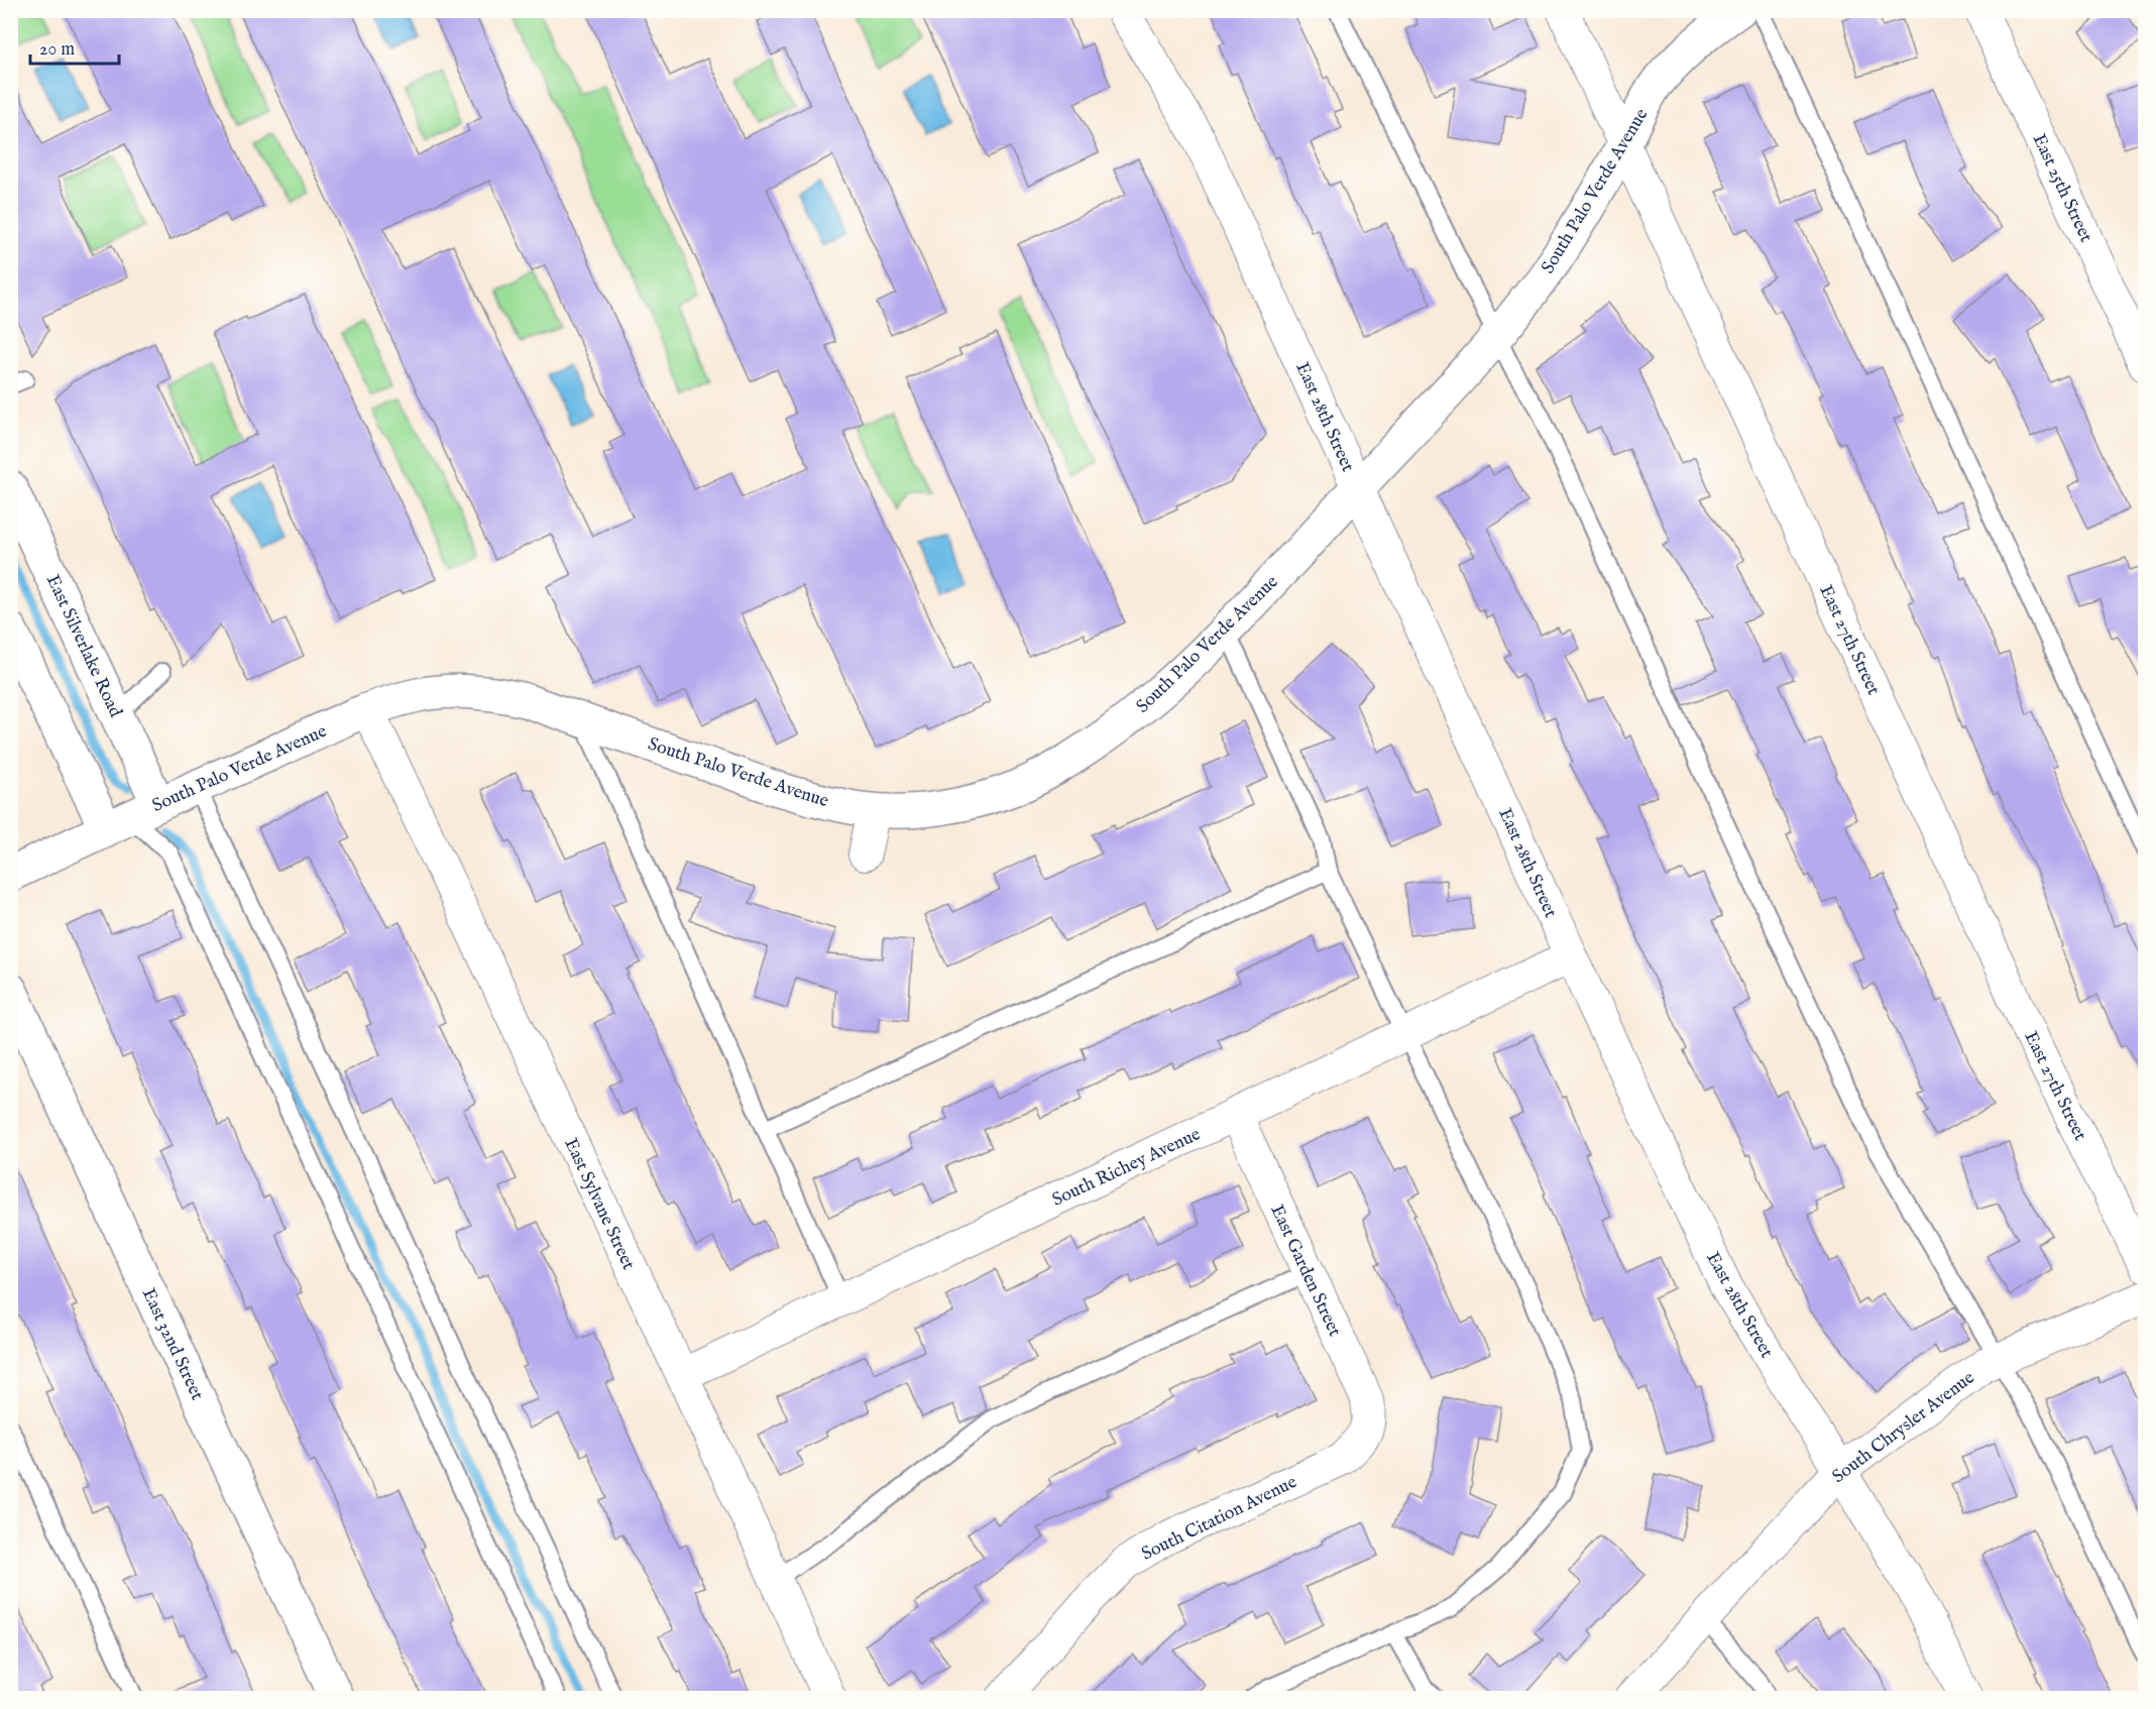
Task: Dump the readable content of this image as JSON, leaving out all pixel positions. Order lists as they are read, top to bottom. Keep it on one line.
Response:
{"streets":{"street":["East 25th Street","South Palo Verde Avenue","East 28th Street","East 27th Street","East Silverlake Road","South Richey Avenue","East Sylvane Street","East Garden Street","East 32nd Street","South Chrysler Avenue","South Citation Avenue"]},"crossings":[["South Palo Verde Avenue","East 28th Street"],["South Palo Verde Avenue","East 27th Street"],["South Palo Verde Avenue","East Silverlake Road"],["South Palo Verde Avenue","East Sylvane Street"],["East 28th Street","South Richey Avenue"],["East 28th Street","South Chrysler Avenue"],["South Richey Avenue","East Sylvane Street"],["South Richey Avenue","East Garden Street"],["East Garden Street","South Citation Avenue"]],"scale_bar":"20 m"}
